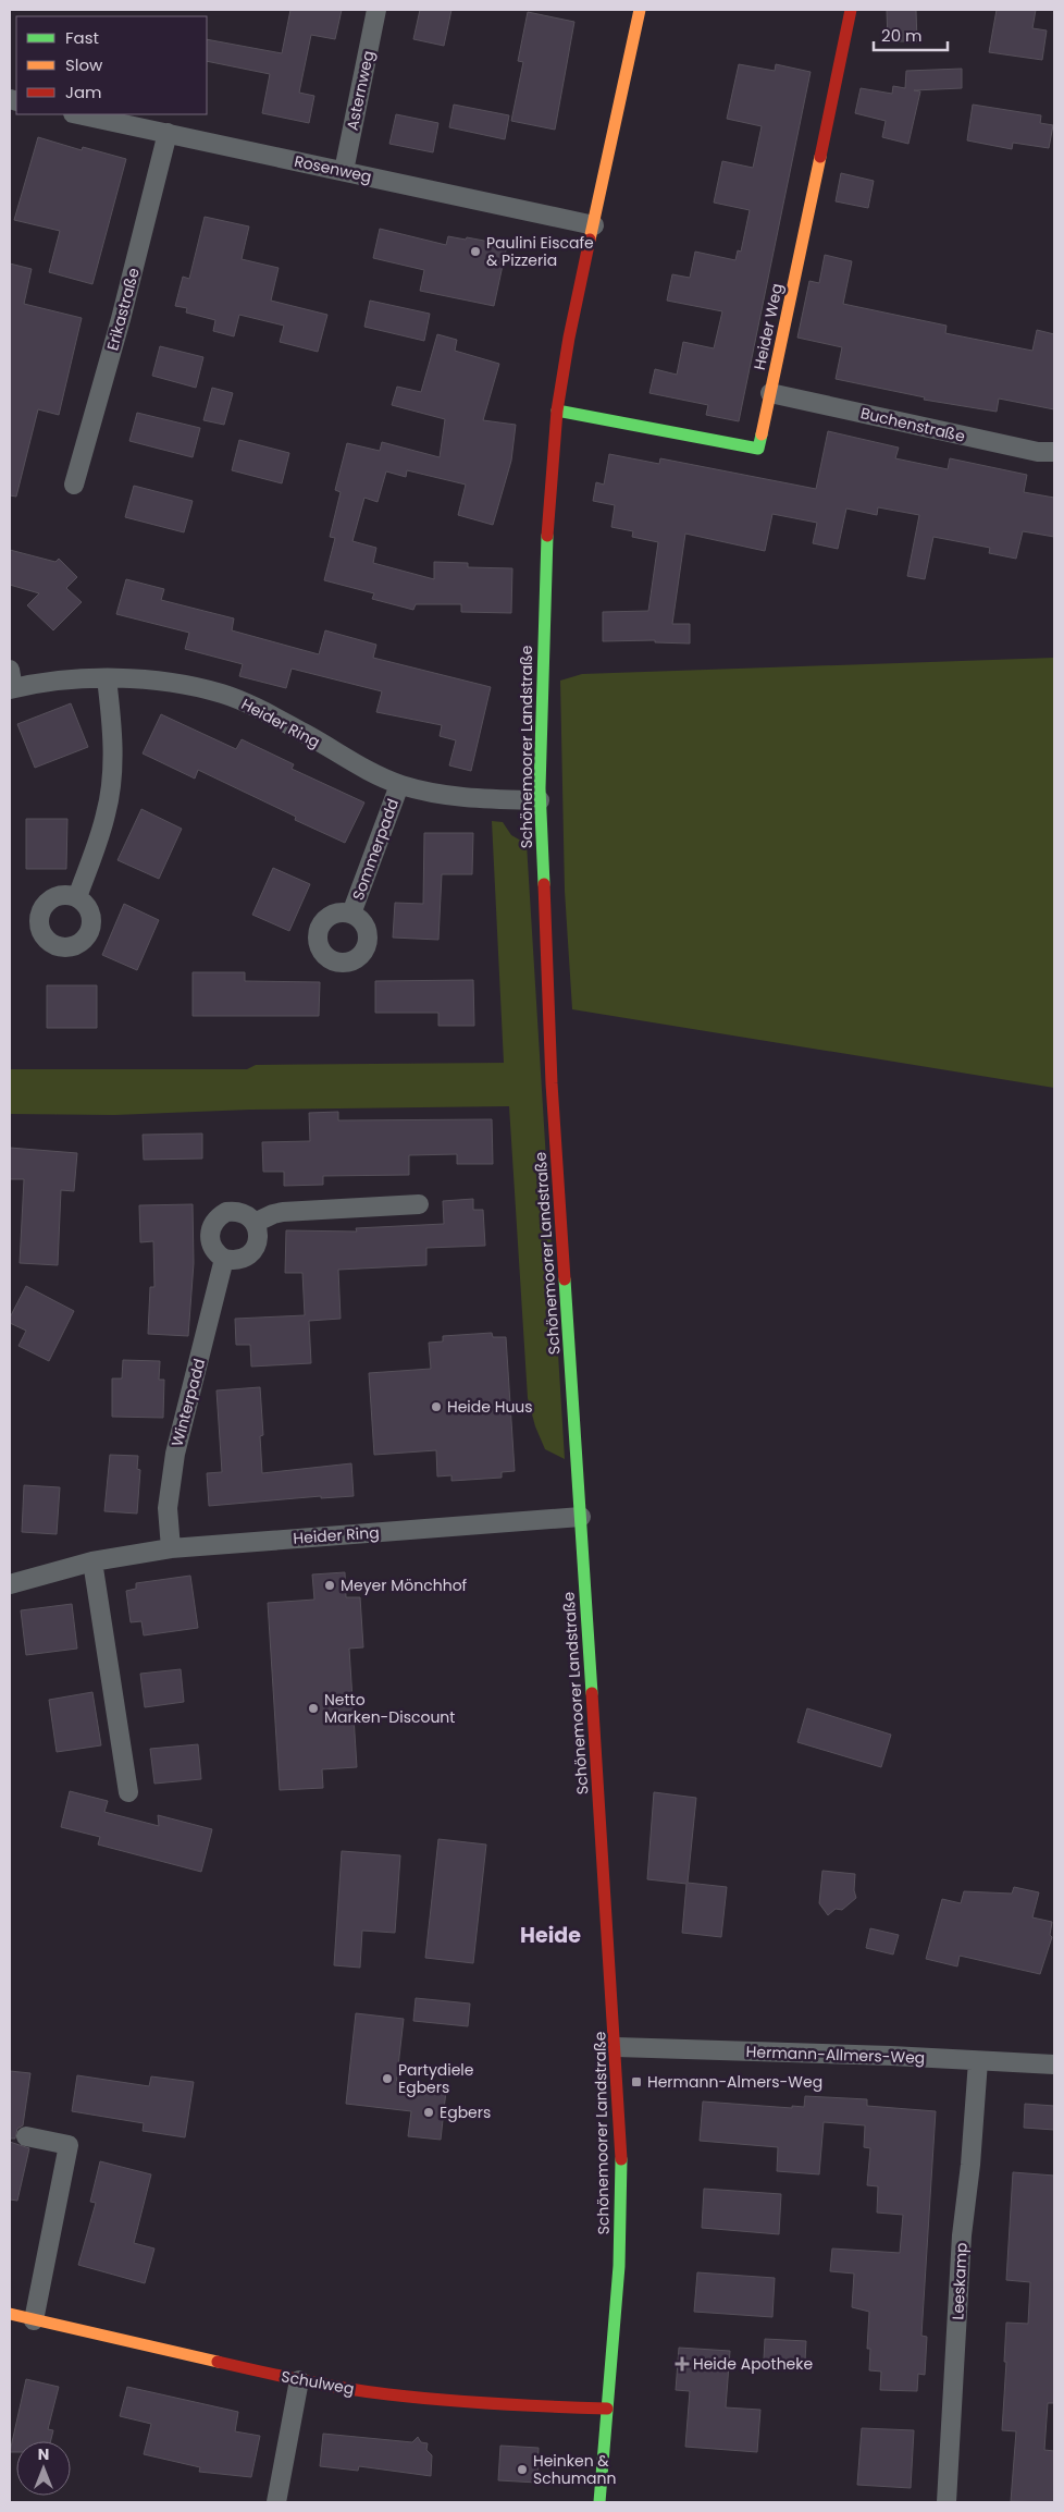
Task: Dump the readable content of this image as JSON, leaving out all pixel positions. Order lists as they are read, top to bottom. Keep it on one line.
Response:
{"streets":{"street":["Asternweg","Rosenweg","Erikastraße","Heider Weg","Buchenstraße","Heider Ring","Schönemoorer Landstraße","Sommerpadd","Winterpadd","Hermann-Allmers-Weg","Leeskamp","Schulweg"]},"crossings":[["Asternweg","Rosenweg"],["Rosenweg","Erikastraße"],["Rosenweg","Schönemoorer Landstraße"],["Heider Weg","Buchenstraße"],["Heider Weg","Schönemoorer Landstraße"],["Heider Ring","Schönemoorer Landstraße"],["Heider Ring","Sommerpadd"],["Heider Ring","Winterpadd"],["Schönemoorer Landstraße","Hermann-Allmers-Weg"],["Schönemoorer Landstraße","Schulweg"],["Hermann-Allmers-Weg","Leeskamp"]],"districts":["Heide"],"places":{"other":["Paulini Eiscafe & Pizzeria","Heide Huus","Meyer Mönchhof","Netto Marken-Discount","Partydiele Egbers","Egbers","Heinken & Schumann"],"transit":["Hermann-Almers-Weg"],"health":["Heide Apotheke"]},"legend":["Fast","Slow","Jam"],"scale_bar":"20 m","north":"top"}
